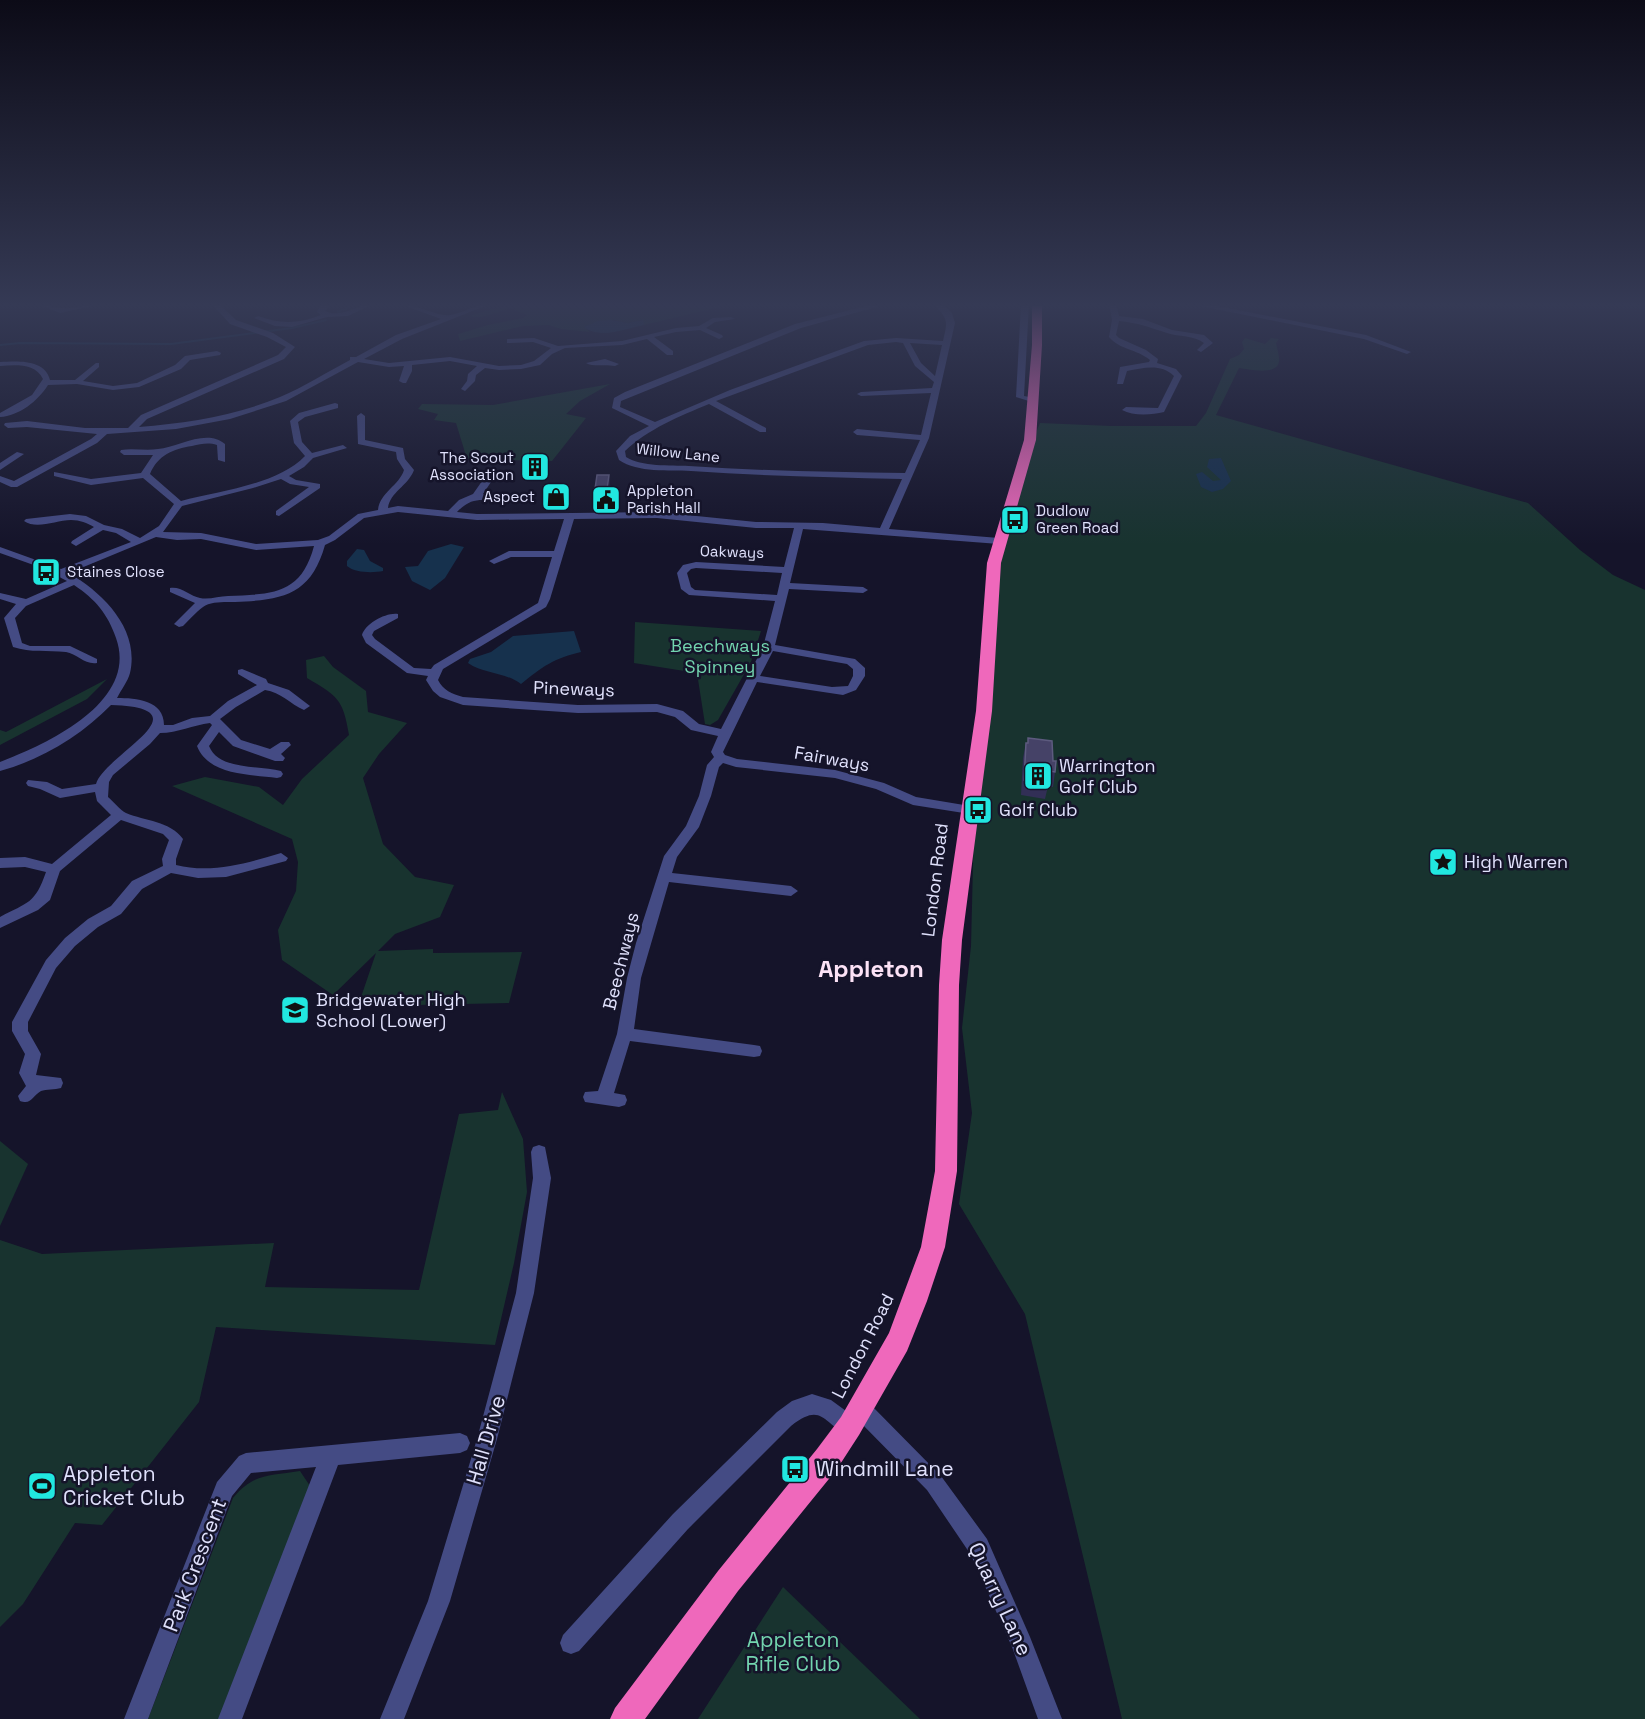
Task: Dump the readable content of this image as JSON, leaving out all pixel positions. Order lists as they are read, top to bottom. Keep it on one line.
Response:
{"streets":{"highway":["London Road"],"street":["Willow Lane","Oakways","Pineways","Fairways","Beechways","Hall Drive","Park Crescent","Quarry Lane"]},"crossings":[["Oakways","Beechways"],["Pineways","Beechways"],["Fairways","London Road"],["Fairways","Beechways"],["London Road","Quarry Lane"]],"districts":["Appleton"],"parks":["Beechways Spinney","Appleton Rifle Club"],"places":{"building":["The Scout Association","Warrington Golf Club"],"shop":["Aspect"],"public building":["Appleton Parish Hall"],"bus stop":["Dudlow Green Road","Staines Close","Golf Club","Windmill Lane"],"place":["High Warren"],"school or university":["Bridgewater High School (Lower)"],"sports":["Appleton Cricket Club"]}}
